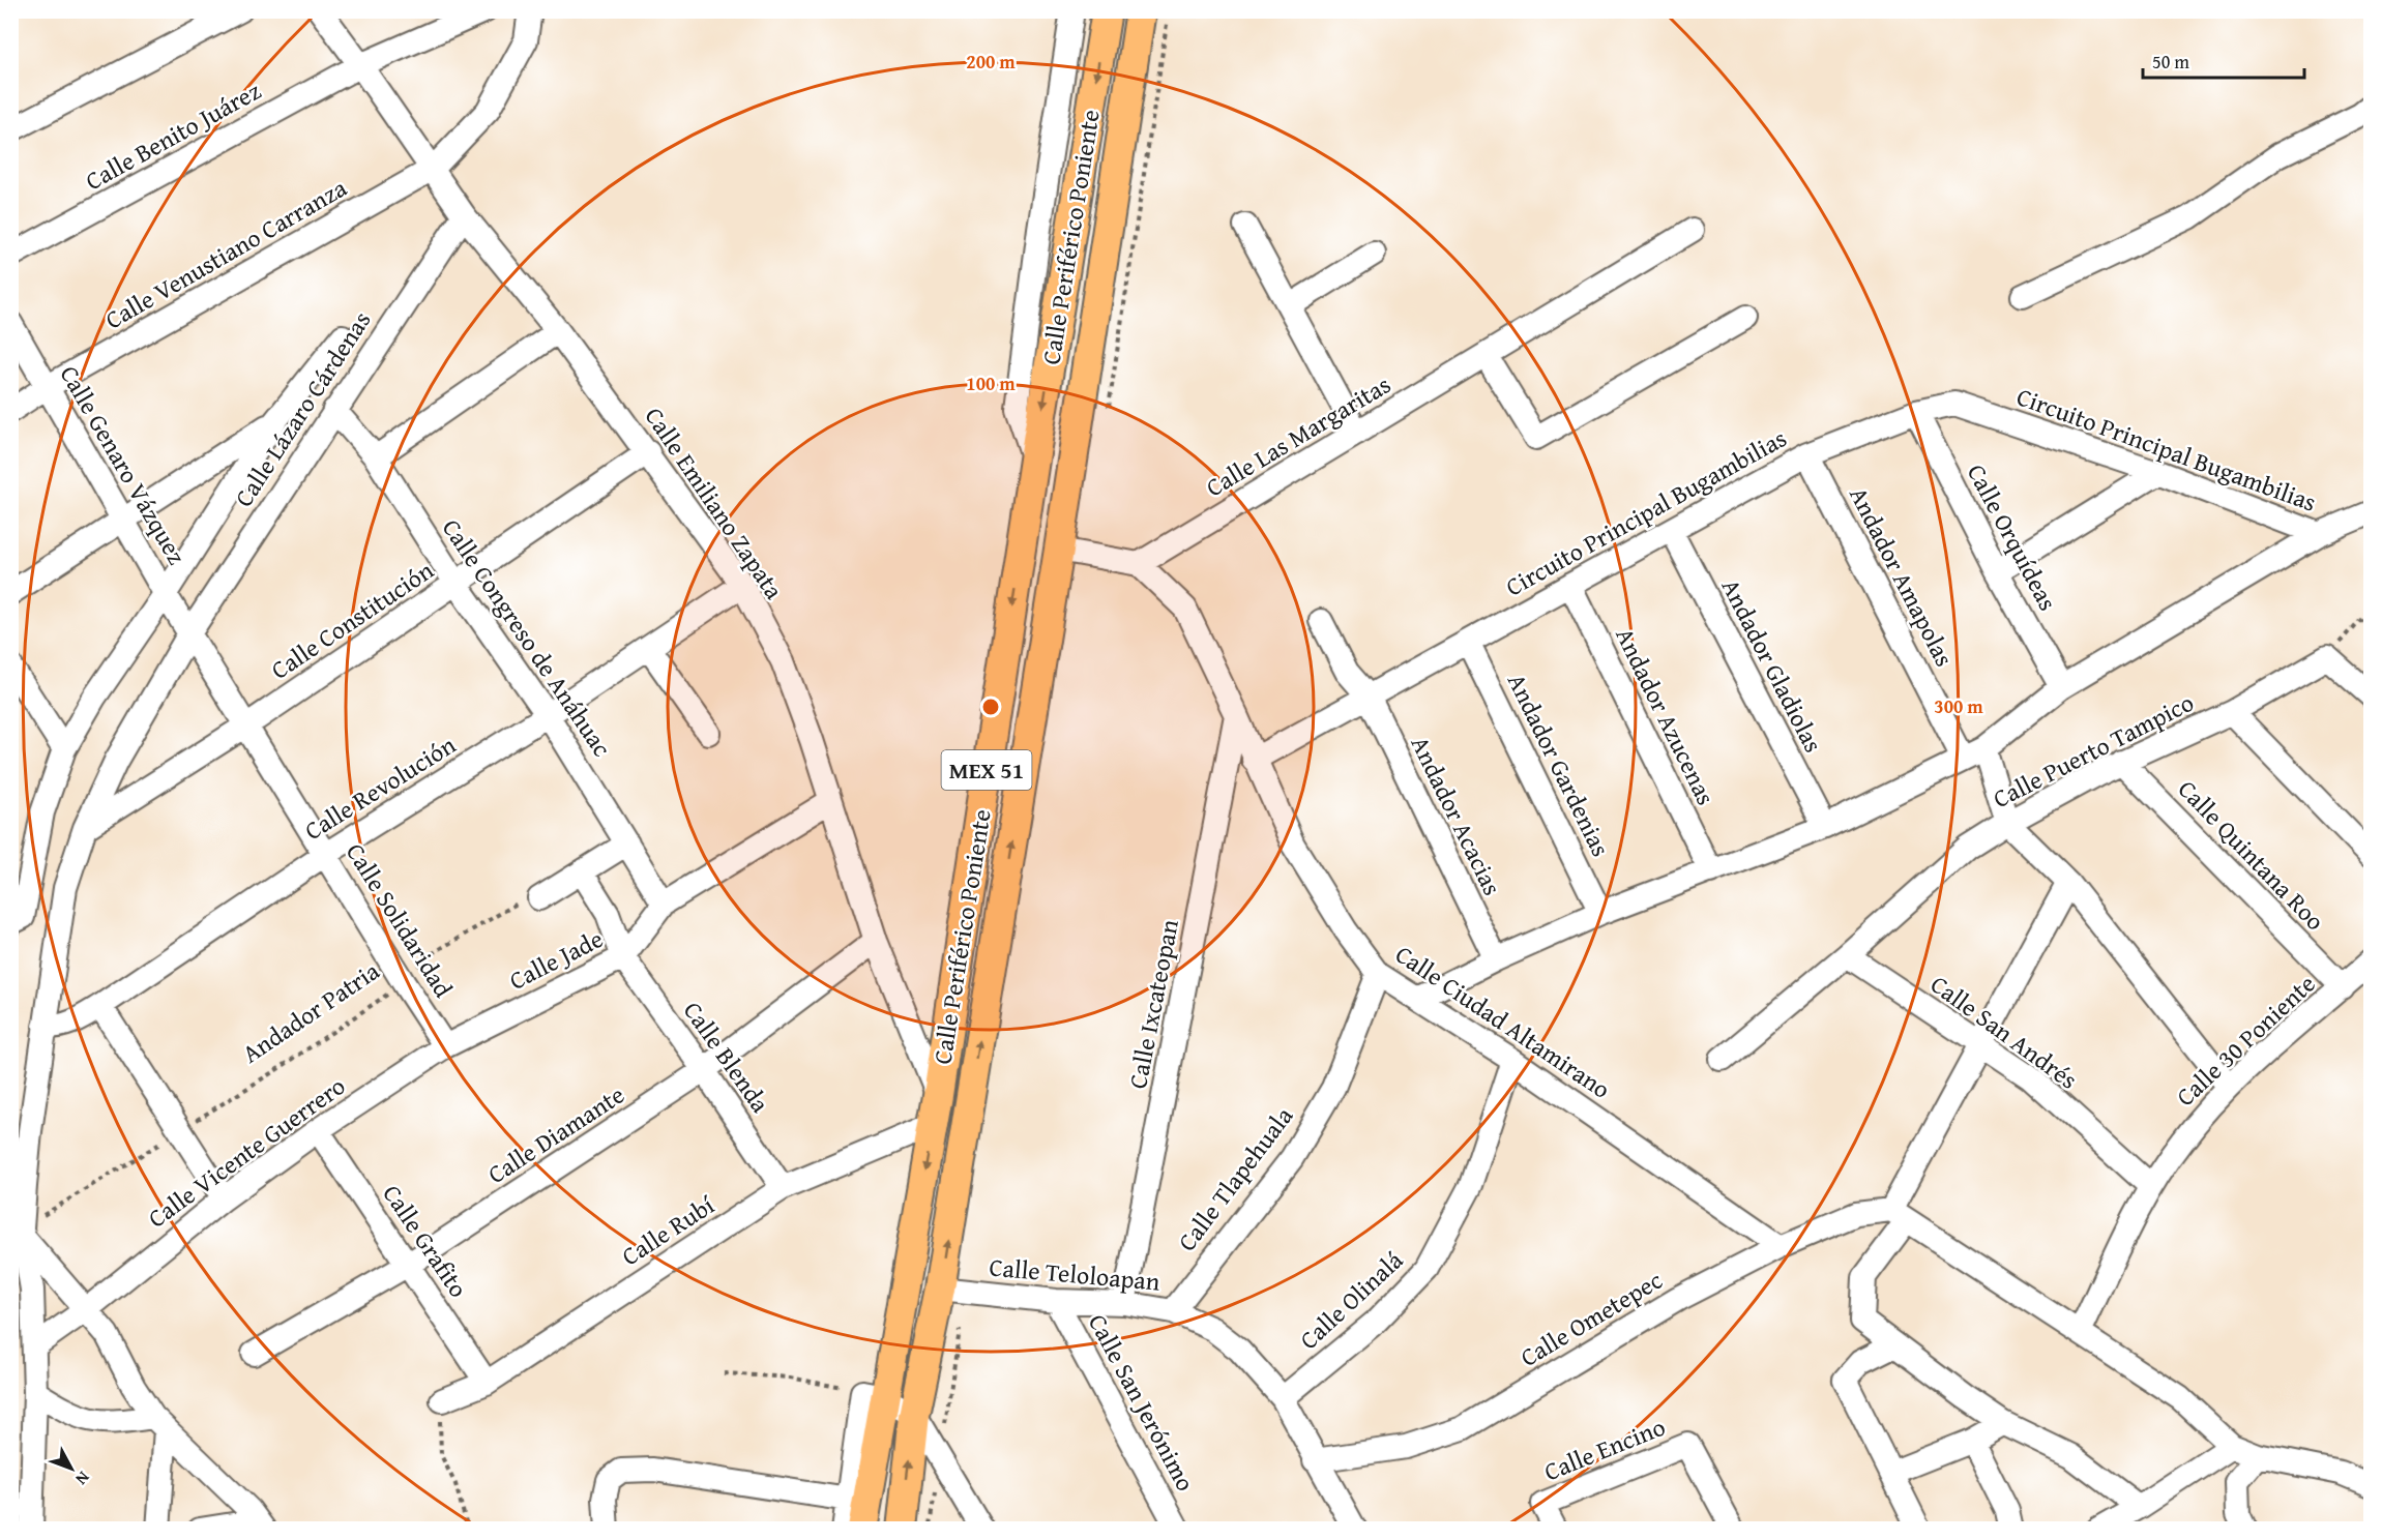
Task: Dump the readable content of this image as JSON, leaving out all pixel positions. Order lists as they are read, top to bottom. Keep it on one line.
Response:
{"streets":{"main road":["Calle Periférico Poniente","MEX 51"],"street":["Calle Benito Juárez","Calle Venustiano Carranza","Calle Lázaro Cárdenas","Calle Las Margaritas","Circuito Principal Bugambilias","Calle Genaro Vázquez","Calle Emiliano Zapata","Calle Orquídeas","Andador Amapolas","Calle Constitución","Calle Congreso de Anáhuac","Andador Gladiolas","Andador Azucenas","Calle Puerto Tampico","Andador Gardenias","Calle Revolución","Andador Acacias","Calle Quintana Roo","Calle Solidaridad","Calle Jade","Calle Ixcateopan","Calle Ciudad Altamirano","Calle San Andrés","Calle 30 Poniente","Calle Blenda","Calle Diamante","Calle Vicente Guerrero","Calle Tlapehuala","Calle Rubí","Calle Grafito","Calle Teloloapan","Calle Olinalá","Calle Ometepec","Calle San Jerónimo","Calle Encino"],"path":["Andador Patria"]},"crossings":[["Calle Benito Juárez","Calle Emiliano Zapata"],["Calle Periférico Poniente","Calle Emiliano Zapata"],["Calle Periférico Poniente","Calle Rubí"],["Calle Periférico Poniente","Calle Teloloapan"],["Calle Venustiano Carranza","Calle Genaro Vázquez"],["Calle Venustiano Carranza","Calle Emiliano Zapata"],["Calle Lázaro Cárdenas","Calle Genaro Vázquez"],["Calle Lázaro Cárdenas","Calle Emiliano Zapata"],["Calle Lázaro Cárdenas","Calle Constitución"],["Calle Lázaro Cárdenas","Calle Congreso de Anáhuac"],["Calle Lázaro Cárdenas","Calle Revolución"],["Calle Lázaro Cárdenas","Calle Solidaridad"],["Calle Lázaro Cárdenas","Andador Patria"],["Calle Lázaro Cárdenas","Calle Vicente Guerrero"],["Calle Las Margaritas","Calle Ciudad Altamirano"],["Circuito Principal Bugambilias","Calle Orquídeas"],["Circuito Principal Bugambilias","Andador Amapolas"],["Circuito Principal Bugambilias","Andador Gladiolas"],["Circuito Principal Bugambilias","Andador Azucenas"],["Circuito Principal Bugambilias","Andador Gardenias"],["Circuito Principal Bugambilias","Andador Acacias"],["Circuito Principal Bugambilias","Calle Ciudad Altamirano"],["Calle Genaro Vázquez","Calle Solidaridad"],["Calle Emiliano Zapata","Calle Constitución"],["Calle Emiliano Zapata","Calle Revolución"],["Calle Emiliano Zapata","Calle Jade"],["Calle Emiliano Zapata","Calle Diamante"],["Calle Constitución","Calle Congreso de Anáhuac"],["Calle Constitución","Calle Solidaridad"],["Calle Congreso de Anáhuac","Calle Revolución"],["Calle Congreso de Anáhuac","Calle Jade"],["Calle Puerto Tampico","Calle Quintana Roo"],["Calle Puerto Tampico","Calle San Andrés"],["Calle Revolución","Calle Solidaridad"],["Calle Quintana Roo","Calle 30 Poniente"],["Calle Solidaridad","Calle Jade"],["Calle Solidaridad","Andador Patria"],["Calle Solidaridad","Calle Vicente Guerrero"],["Calle Jade","Calle Blenda"],["Calle Jade","Calle Vicente Guerrero"],["Calle Ixcateopan","Calle Ciudad Altamirano"],["Calle Ixcateopan","Calle Teloloapan"],["Calle Ciudad Altamirano","Calle Tlapehuala"],["Calle Ciudad Altamirano","Calle Olinalá"],["Calle Ciudad Altamirano","Calle Ometepec"],["Calle San Andrés","Calle 30 Poniente"],["Calle Blenda","Calle Diamante"],["Calle Blenda","Calle Rubí"],["Calle Diamante","Calle Grafito"],["Calle Vicente Guerrero","Calle Grafito"],["Calle Tlapehuala","Calle Teloloapan"],["Calle Rubí","Calle Grafito"],["Calle Teloloapan","Calle Olinalá"],["Calle Teloloapan","Calle Ometepec"],["Calle Teloloapan","Calle San Jerónimo"]],"scale_bar":"50 m","north":"bottom right","rings":["200 m","100 m","300 m"]}
